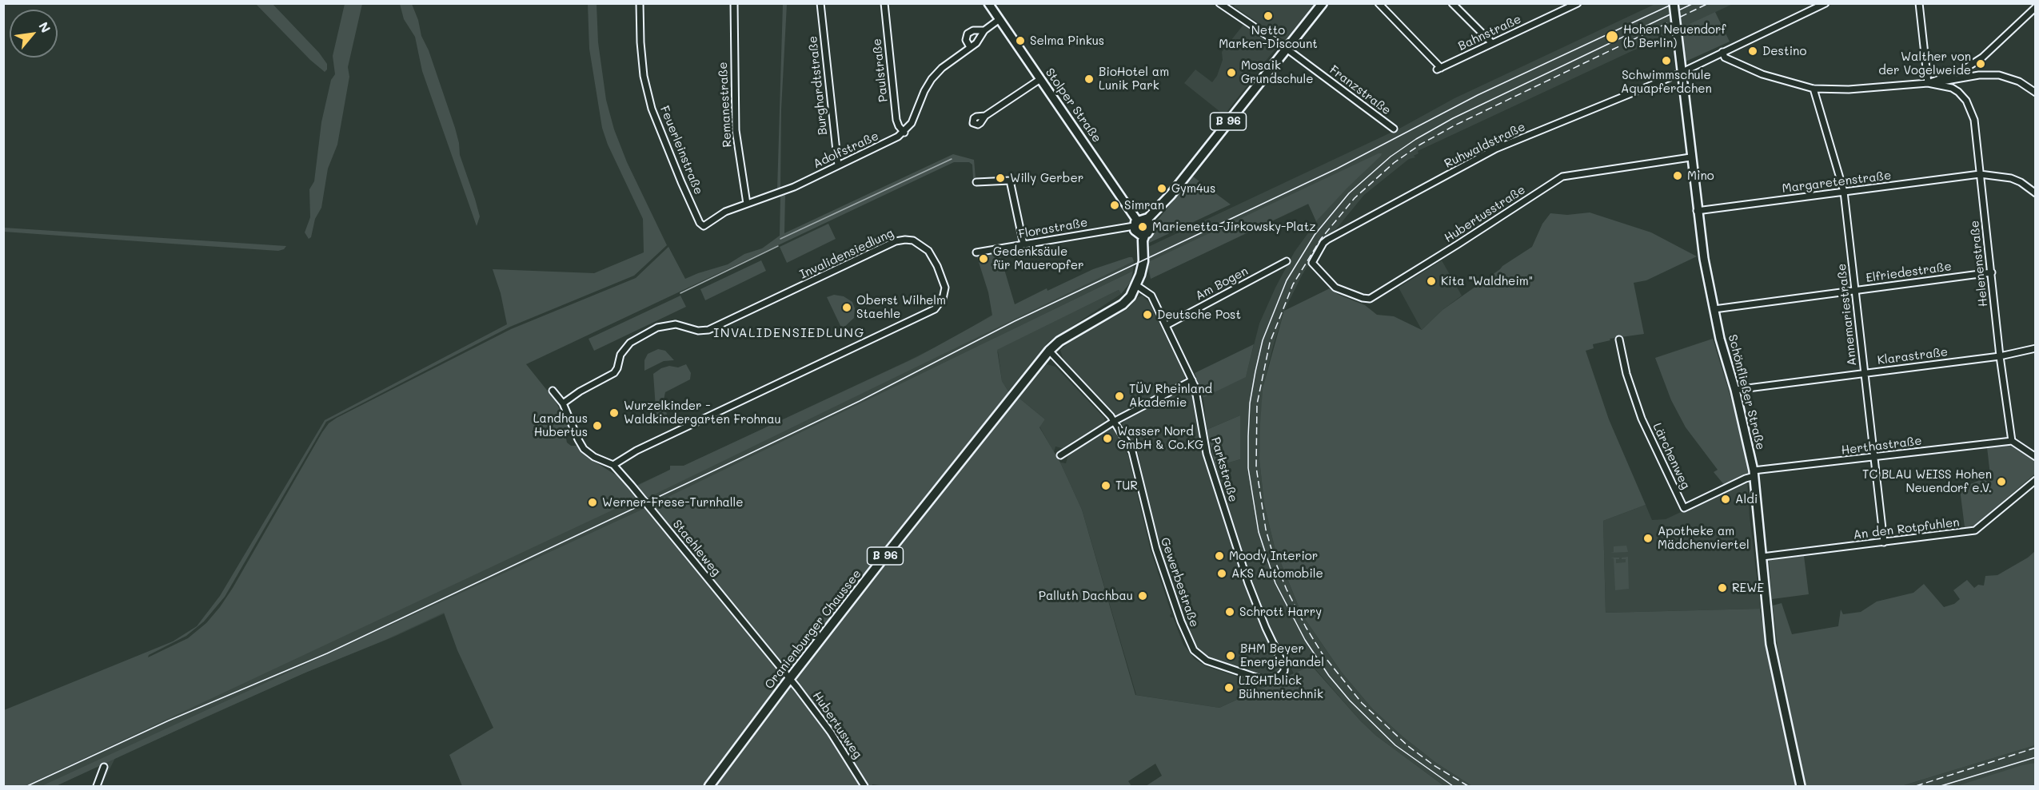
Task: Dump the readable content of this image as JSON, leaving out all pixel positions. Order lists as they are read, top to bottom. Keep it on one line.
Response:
{"streets":{"main road":["Stolper Straße","B 96","Schönfließer Straße","Oranienburger Chaussee"],"street":["Bahnstraße","Paulstraße","Burghardtstraße","Franzstraße","Remanestraße","Ruhwaldstraße","Feuerleinstraße","Adolfstraße","Margaretenstraße","Hubertusstraße","Florastraße","Invalidensiedlung","Helenenstraße","Elfriedestraße","Am Bogen","Annemariestraße","Klarastraße","Herthastraße","Lärchenweg","Parkstraße","An den Rotpfuhlen","Staehleweg","Gewerbestraße","Hubertusweg"]},"crossings":[["Paulstraße","Adolfstraße"],["Burghardtstraße","Adolfstraße"],["Franzstraße","B 96"],["Remanestraße","Adolfstraße"],["Stolper Straße","B 96"],["Stolper Straße","Florastraße"],["B 96","Florastraße"],["B 96","Parkstraße"],["B 96","Gewerbestraße"],["B 96","Oranienburger Chaussee"],["Ruhwaldstraße","Hubertusstraße"],["Ruhwaldstraße","Schönfließer Straße"],["Feuerleinstraße","Adolfstraße"],["Margaretenstraße","Helenenstraße"],["Margaretenstraße","Annemariestraße"],["Margaretenstraße","Schönfließer Straße"],["Hubertusstraße","Schönfließer Straße"],["Invalidensiedlung","Staehleweg"],["Helenenstraße","Elfriedestraße"],["Helenenstraße","Klarastraße"],["Helenenstraße","Herthastraße"],["Elfriedestraße","Annemariestraße"],["Elfriedestraße","Schönfließer Straße"],["Am Bogen","Parkstraße"],["Annemariestraße","Klarastraße"],["Annemariestraße","Herthastraße"],["Annemariestraße","An den Rotpfuhlen"],["Klarastraße","Schönfließer Straße"],["Schönfließer Straße","Herthastraße"],["Schönfließer Straße","Lärchenweg"],["Schönfließer Straße","An den Rotpfuhlen"],["Herthastraße","Lärchenweg"],["Parkstraße","Gewerbestraße"],["Staehleweg","Oranienburger Chaussee"],["Staehleweg","Hubertusweg"],["Gewerbestraße","Oranienburger Chaussee"],["Oranienburger Chaussee","Hubertusweg"]],"districts":["INVALIDENSIEDLUNG"],"places":["Netto Marken-Discount","Hohen Neuendorf (b Berlin)","Selma Pinkus","Destino","Schwimmschule Aquapferdchen","Walther von der Vogelweide","Mosaik Grundschule","BioHotel am Lunik Park","Mino","Willy Gerber","Gym4us","Simran","Marienetta-Jirkowsky-Platz","Gedenksäule für Maueropfer","Kita \"Waldheim\"","Oberst Wilhelm Staehle","Deutsche Post","TÜV Rheinland Akademie","Wurzelkinder - Waldkindergarten Frohnau","Landhaus Hubertus","Wasser Nord GmbH & Co.KG","TC BLAU WEISS Hohen Neuendorf e.V.","TUR","Aldi","Werner-Frese-Turnhalle","Apotheke am Mädchenviertel","Moody Interior","AKS Automobile","REWE","Palluth Dachbau","Schrott Harry","BHM Beyer Energiehandel","LICHTblick Bühnentechnik"],"north":"top right"}
